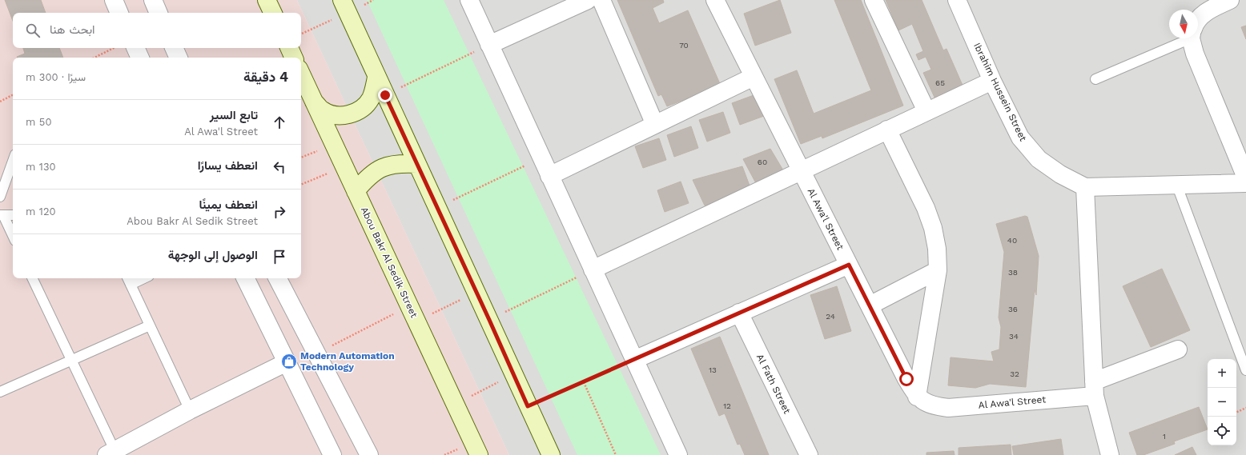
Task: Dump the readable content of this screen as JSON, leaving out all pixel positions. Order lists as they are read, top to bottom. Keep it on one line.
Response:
{"streets":{"main road":["Abou Bakr Al Sedik Street"],"street":["Ibrahim Hussein Street","Al Awa'l Street","Al Fath Street"]},"places":{"shop":["Modern Automation Technology"]},"house_numbers":["70","65","60","40","38","36","24","34","13","32","12","1"],"north":"bottom","page":{"search":"ابحث هنا","heading":["4 دقيقة","سيرًا · 300 m"],"list":[["تابع السير","Al Awa'l Street","50 m"],["انعطف يسارًا","130 m"],["انعطف يمينًا","Abou Bakr Al Sedik Street","120 m"],"الوصول إلى الوجهة"],"map_buttons":["+","−"]}}
